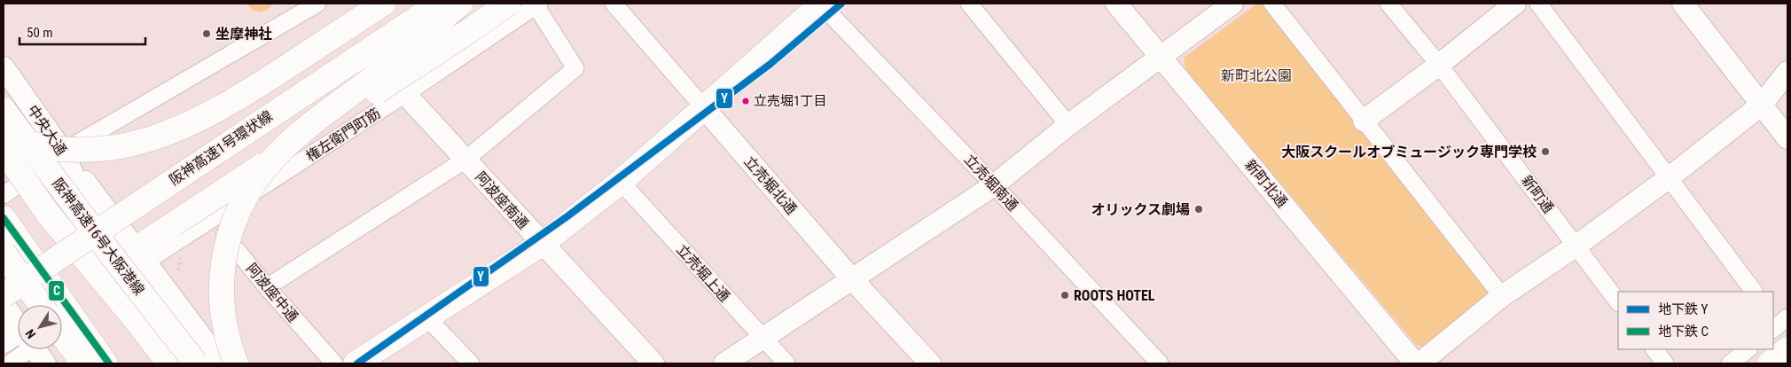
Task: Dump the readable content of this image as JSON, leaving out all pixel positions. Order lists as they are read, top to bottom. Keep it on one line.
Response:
{"streets":{"main road":["中央大通","阪神高速1号環状線","阪神高速16号大阪港線"],"street":["権左衛門町筋","立売堀南通","新町北通","立売堀北通","新町通","阿波座南通","立売堀上通","阿波座中通"]},"crossings":[["権左衛門町筋","阿波座南通"],["権左衛門町筋","阿波座中通"]],"parks":["新町北公園"],"places":["坐摩神社","立売堀1丁目","大阪スクールオブミュージック専門学校","オリックス劇場","ROOTS HOTEL"],"lines":["metro line Y","metro line C"],"legend":["地下鉄 Y","地下鉄 C"],"scale_bar":"50 m","north":"bottom left"}
